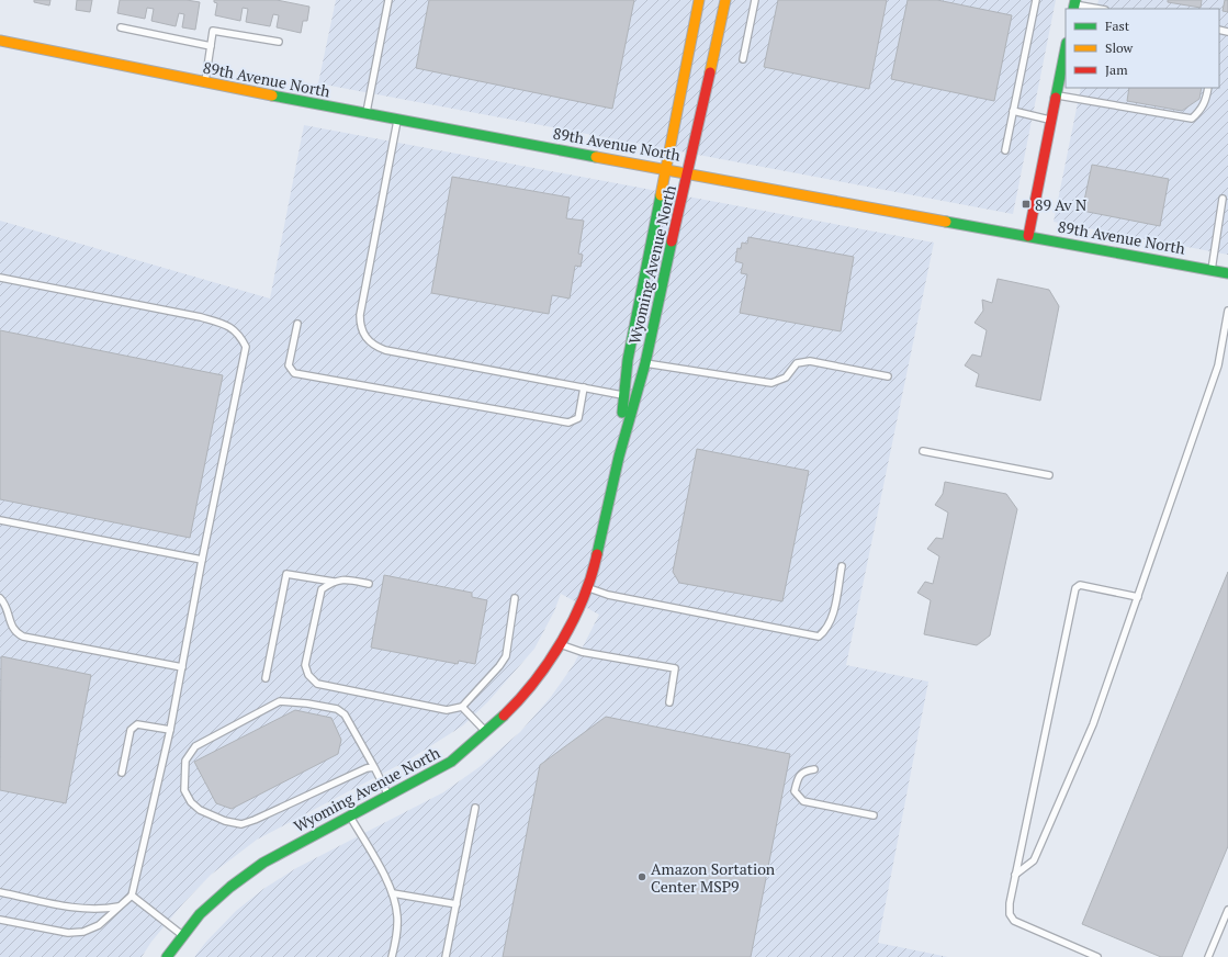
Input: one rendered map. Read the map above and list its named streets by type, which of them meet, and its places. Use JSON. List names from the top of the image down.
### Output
{
  "streets": {
    "street": ["89th Avenue North", "Wyoming Avenue North"]
  },
  "crossings": [
    ["89th Avenue North", "Wyoming Avenue North"]
  ],
  "places": {
    "transit": ["89 Av N"],
    "other": ["Amazon Sortation Center MSP9"]
  },
  "legend": ["Fast", "Slow", "Jam"]
}
